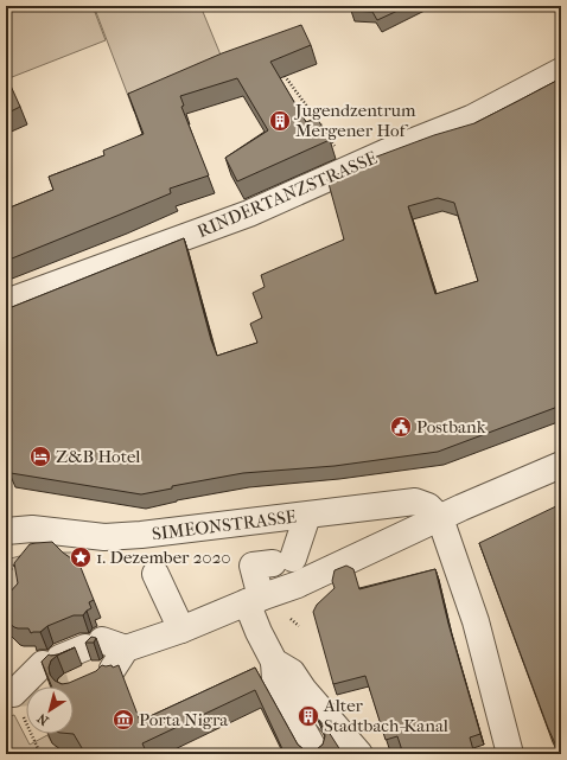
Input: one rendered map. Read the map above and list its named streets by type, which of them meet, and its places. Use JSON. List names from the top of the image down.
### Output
{
  "streets": {
    "street": ["RINDERTANZSTRASSE", "SIMEONSTRASSE"]
  },
  "places": {
    "building": ["Jugendzentrum Mergener Hof", "Alter Stadtbach-Kanal"],
    "public building": ["Postbank"],
    "hotel": ["Z&B Hotel"],
    "place": ["1. Dezember 2020"],
    "museum": ["Porta Nigra"]
  },
  "north": "bottom left"
}
